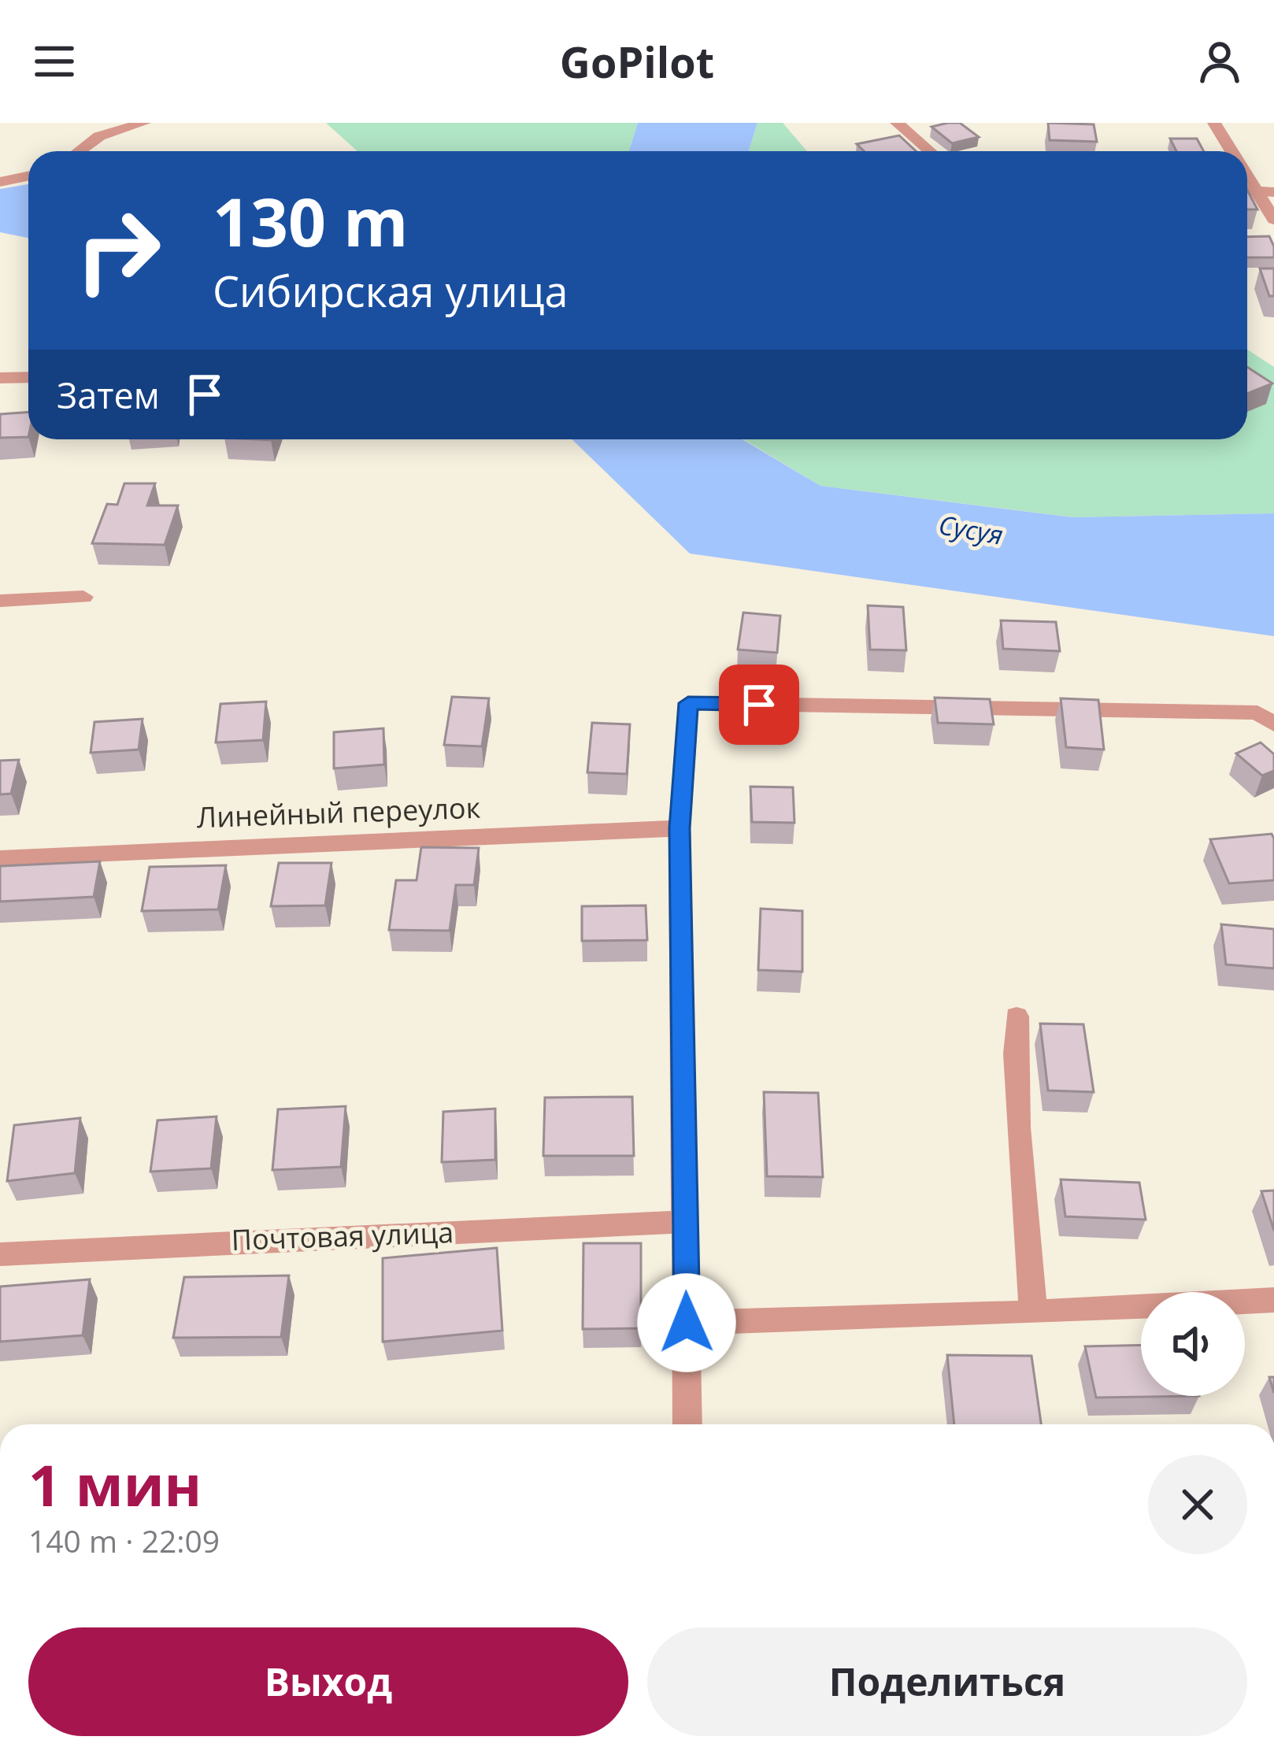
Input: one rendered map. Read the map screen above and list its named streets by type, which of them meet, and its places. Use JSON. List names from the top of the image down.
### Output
{
  "streets": {
    "street": ["Линейный переулок", "Почтовая улица"]
  },
  "water": ["Сусуя"],
  "page": {
    "header": "GoPilot",
    "turn": ["130 m", "Сибирская улица"],
    "then": "Затем",
    "heading": ["1 мин", "140 m · 22:09"],
    "buttons": ["Выход", "Поделиться"]
  }
}
